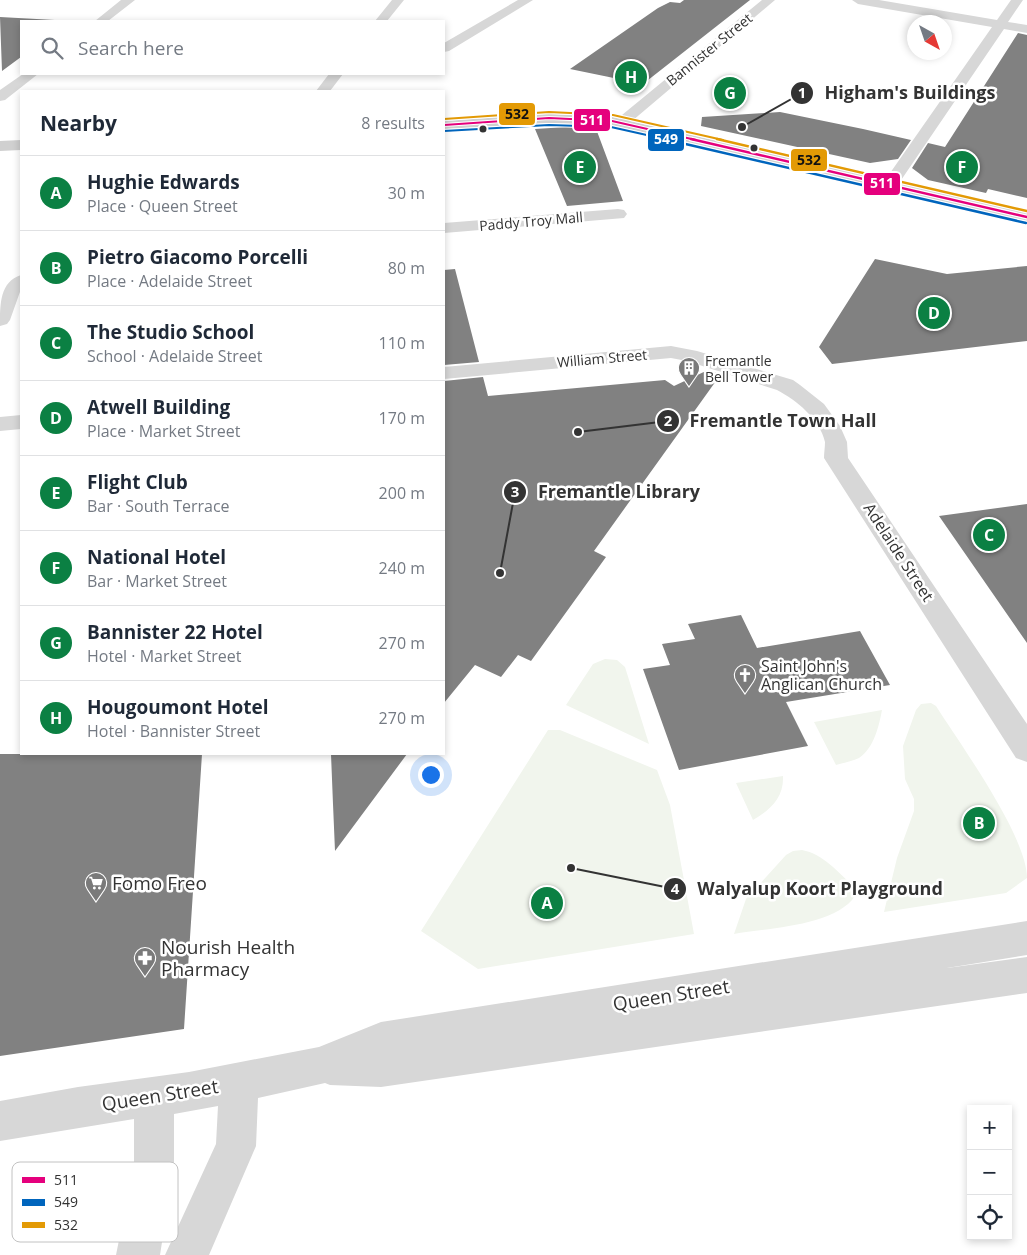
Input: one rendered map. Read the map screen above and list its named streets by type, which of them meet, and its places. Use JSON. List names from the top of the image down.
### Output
{
  "streets": {
    "street": [
      "Bannister Street",
      "Paddy Troy Mall",
      "William Street",
      "Adelaide Street",
      "Queen Street"
    ]
  },
  "crossings": [
    ["William Street", "Adelaide Street"]
  ],
  "places": {
    "other": [
      "Higham's Buildings",
      "Fremantle Town Hall",
      "Fremantle Library",
      "Walyalup Koort Playground"
    ],
    "building": ["Fremantle Bell Tower"],
    "church": ["Saint John's Anglican Church"],
    "supermarket": ["Fomo Freo"],
    "pharmacy": ["Nourish Health Pharmacy"]
  },
  "lines": ["transit line 532", "transit line 511", "transit line 549"],
  "legend": ["511", "549", "532"],
  "north": "bottom right",
  "page": {
    "search": "Search here",
    "pins": [
      "H",
      "G",
      "E",
      "F",
      "D",
      "C",
      "B",
      "A"
    ],
    "heading": ["Nearby", "8 results"],
    "list": [
      {
        "mark": "A",
        "name": "Hughie Edwards",
        "note": "Place · Queen Street",
        "value": "30 m"
      },
      {
        "mark": "B",
        "name": "Pietro Giacomo Porcelli",
        "note": "Place · Adelaide Street",
        "value": "80 m"
      },
      {
        "mark": "C",
        "name": "The Studio School",
        "note": "School · Adelaide Street",
        "value": "110 m"
      },
      {
        "mark": "D",
        "name": "Atwell Building",
        "note": "Place · Market Street",
        "value": "170 m"
      },
      {
        "mark": "E",
        "name": "Flight Club",
        "note": "Bar · South Terrace",
        "value": "200 m"
      },
      {
        "mark": "F",
        "name": "National Hotel",
        "note": "Bar · Market Street",
        "value": "240 m"
      },
      {
        "mark": "G",
        "name": "Bannister 22 Hotel",
        "note": "Hotel · Market Street",
        "value": "270 m"
      },
      {
        "mark": "H",
        "name": "Hougoumont Hotel",
        "note": "Hotel · Bannister Street",
        "value": "270 m"
      }
    ],
    "map_buttons": ["+", "−"]
  }
}
